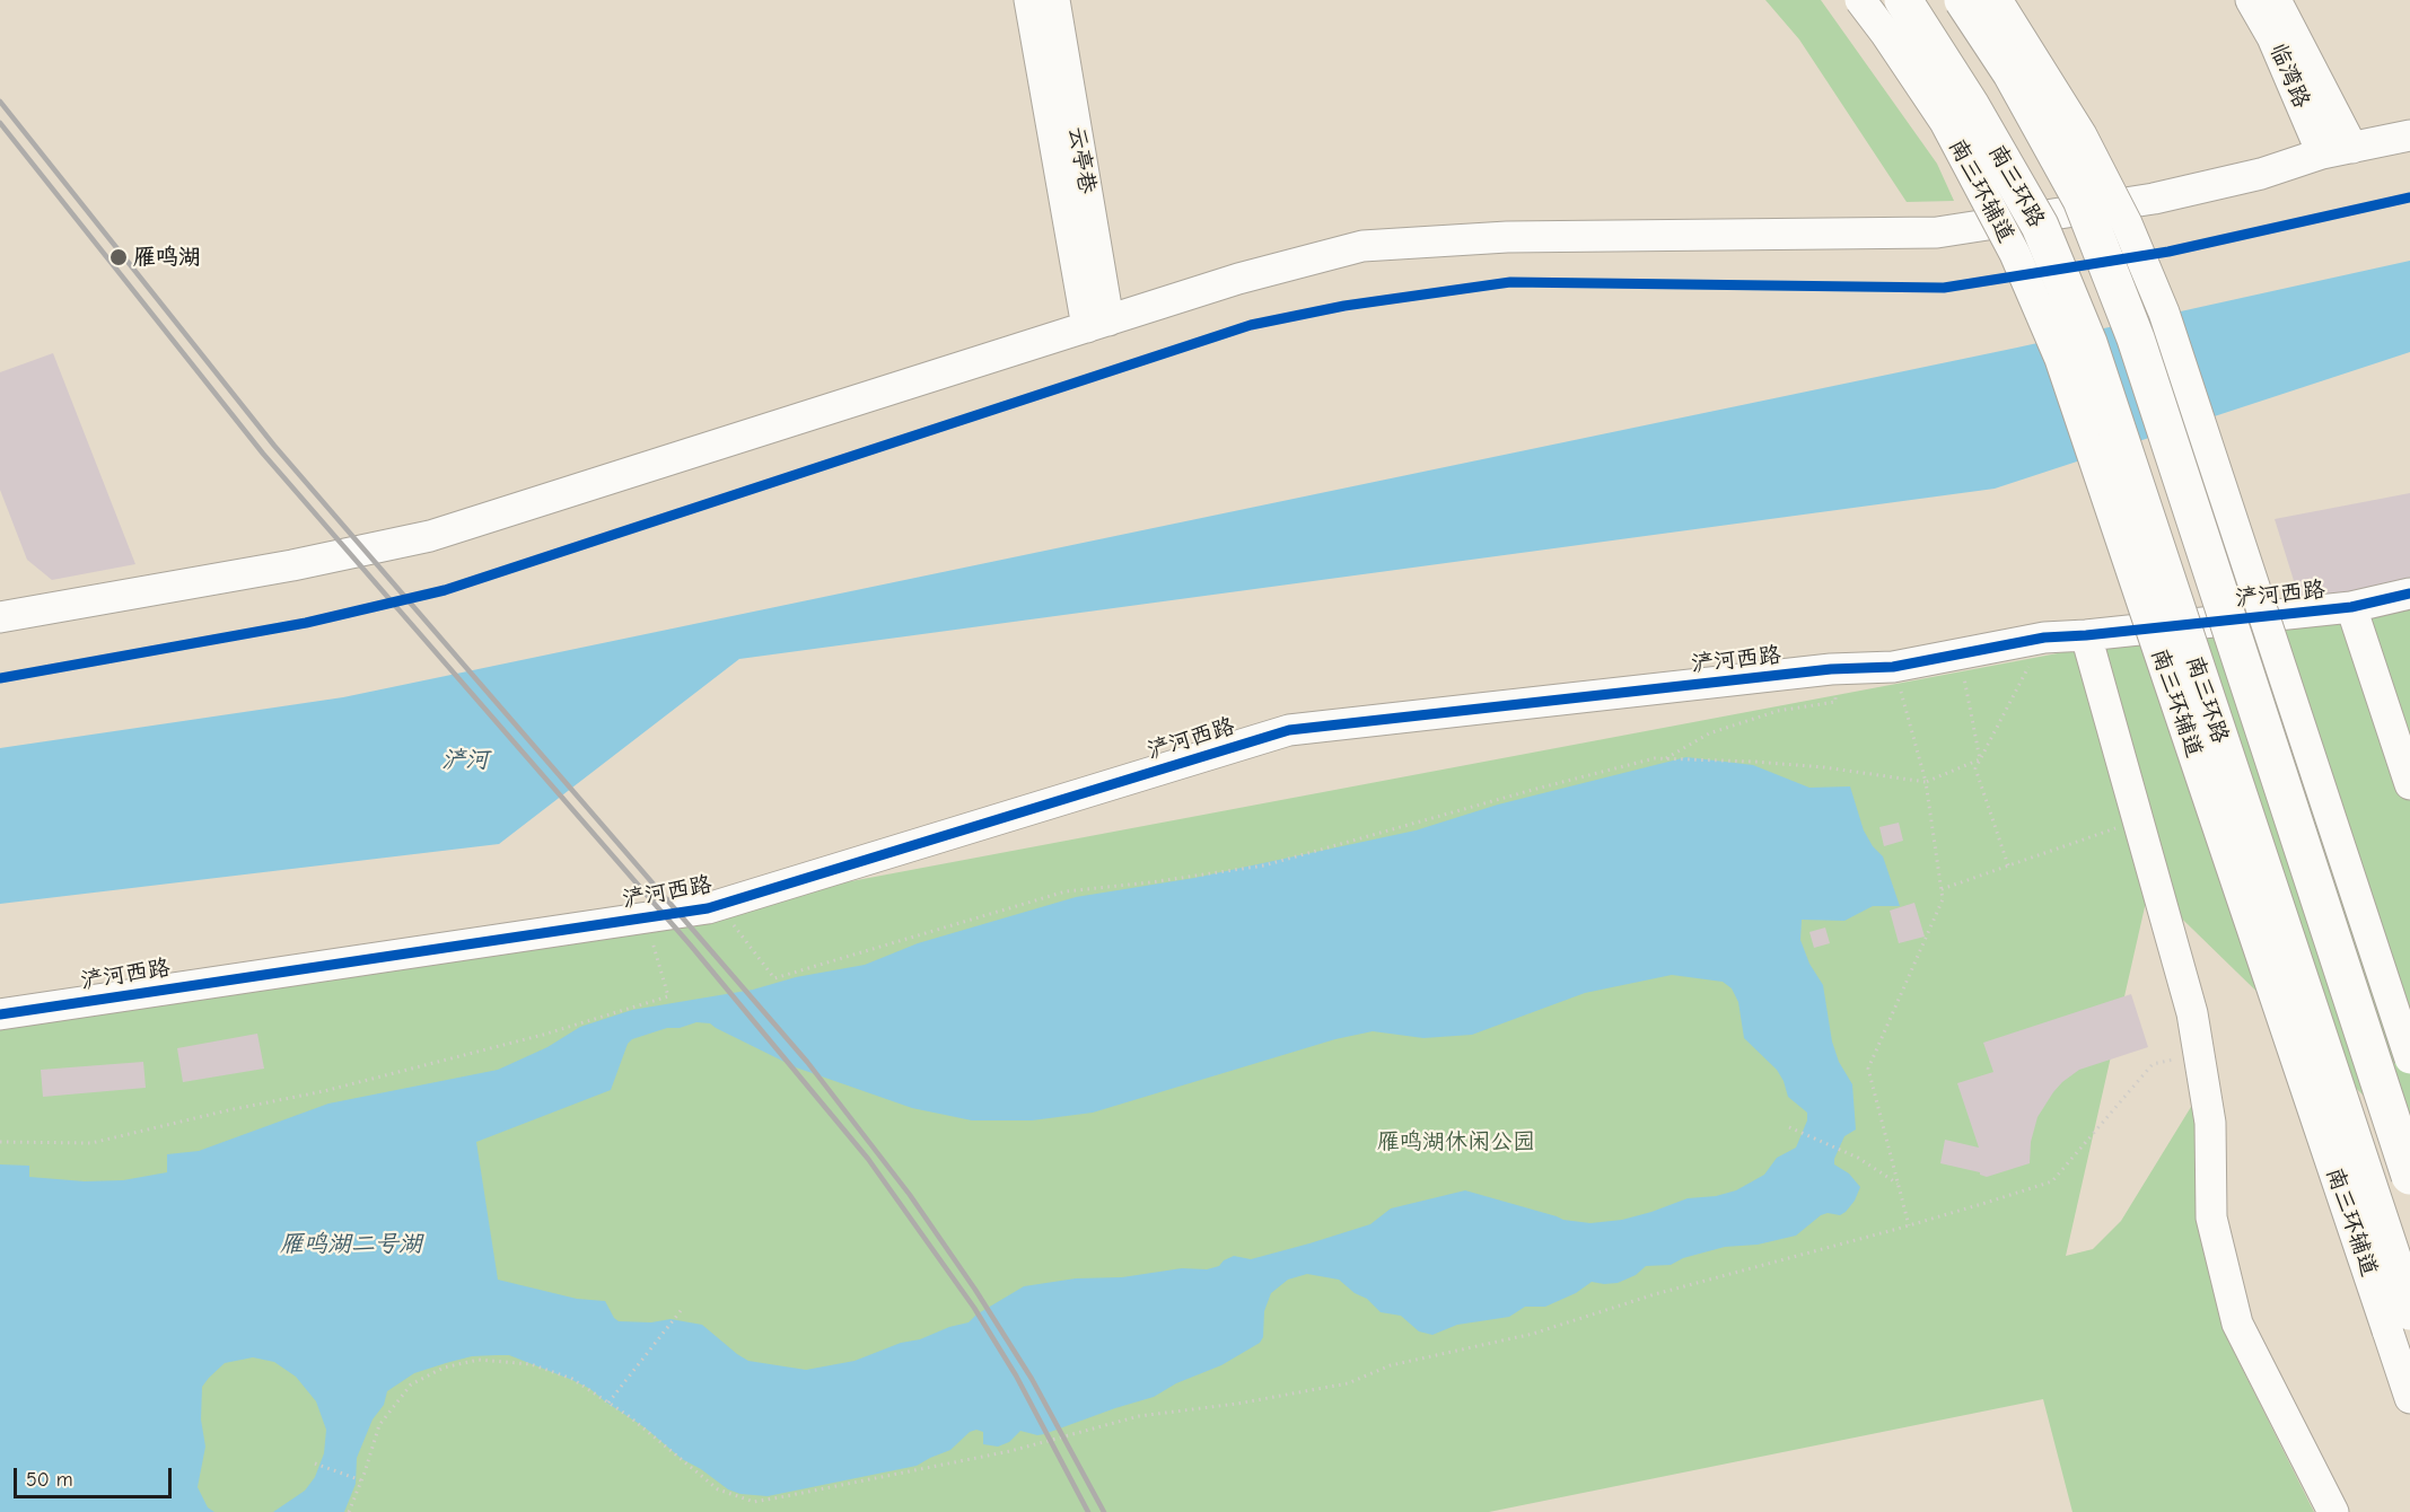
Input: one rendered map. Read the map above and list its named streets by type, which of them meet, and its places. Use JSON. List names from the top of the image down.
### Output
{
  "streets": {
    "highway": ["南三环路"],
    "street": [
      "临湾路",
      "云亭巷",
      "南三环辅道",
      "浐河西路"
    ]
  },
  "crossings": [
    ["南三环路", "南三环辅道"]
  ],
  "water": ["浐河", "雁鸣湖二号湖"],
  "parks": ["雁鸣湖休闲公园"],
  "places": ["雁鸣湖"],
  "scale_bar": "50 m"
}
